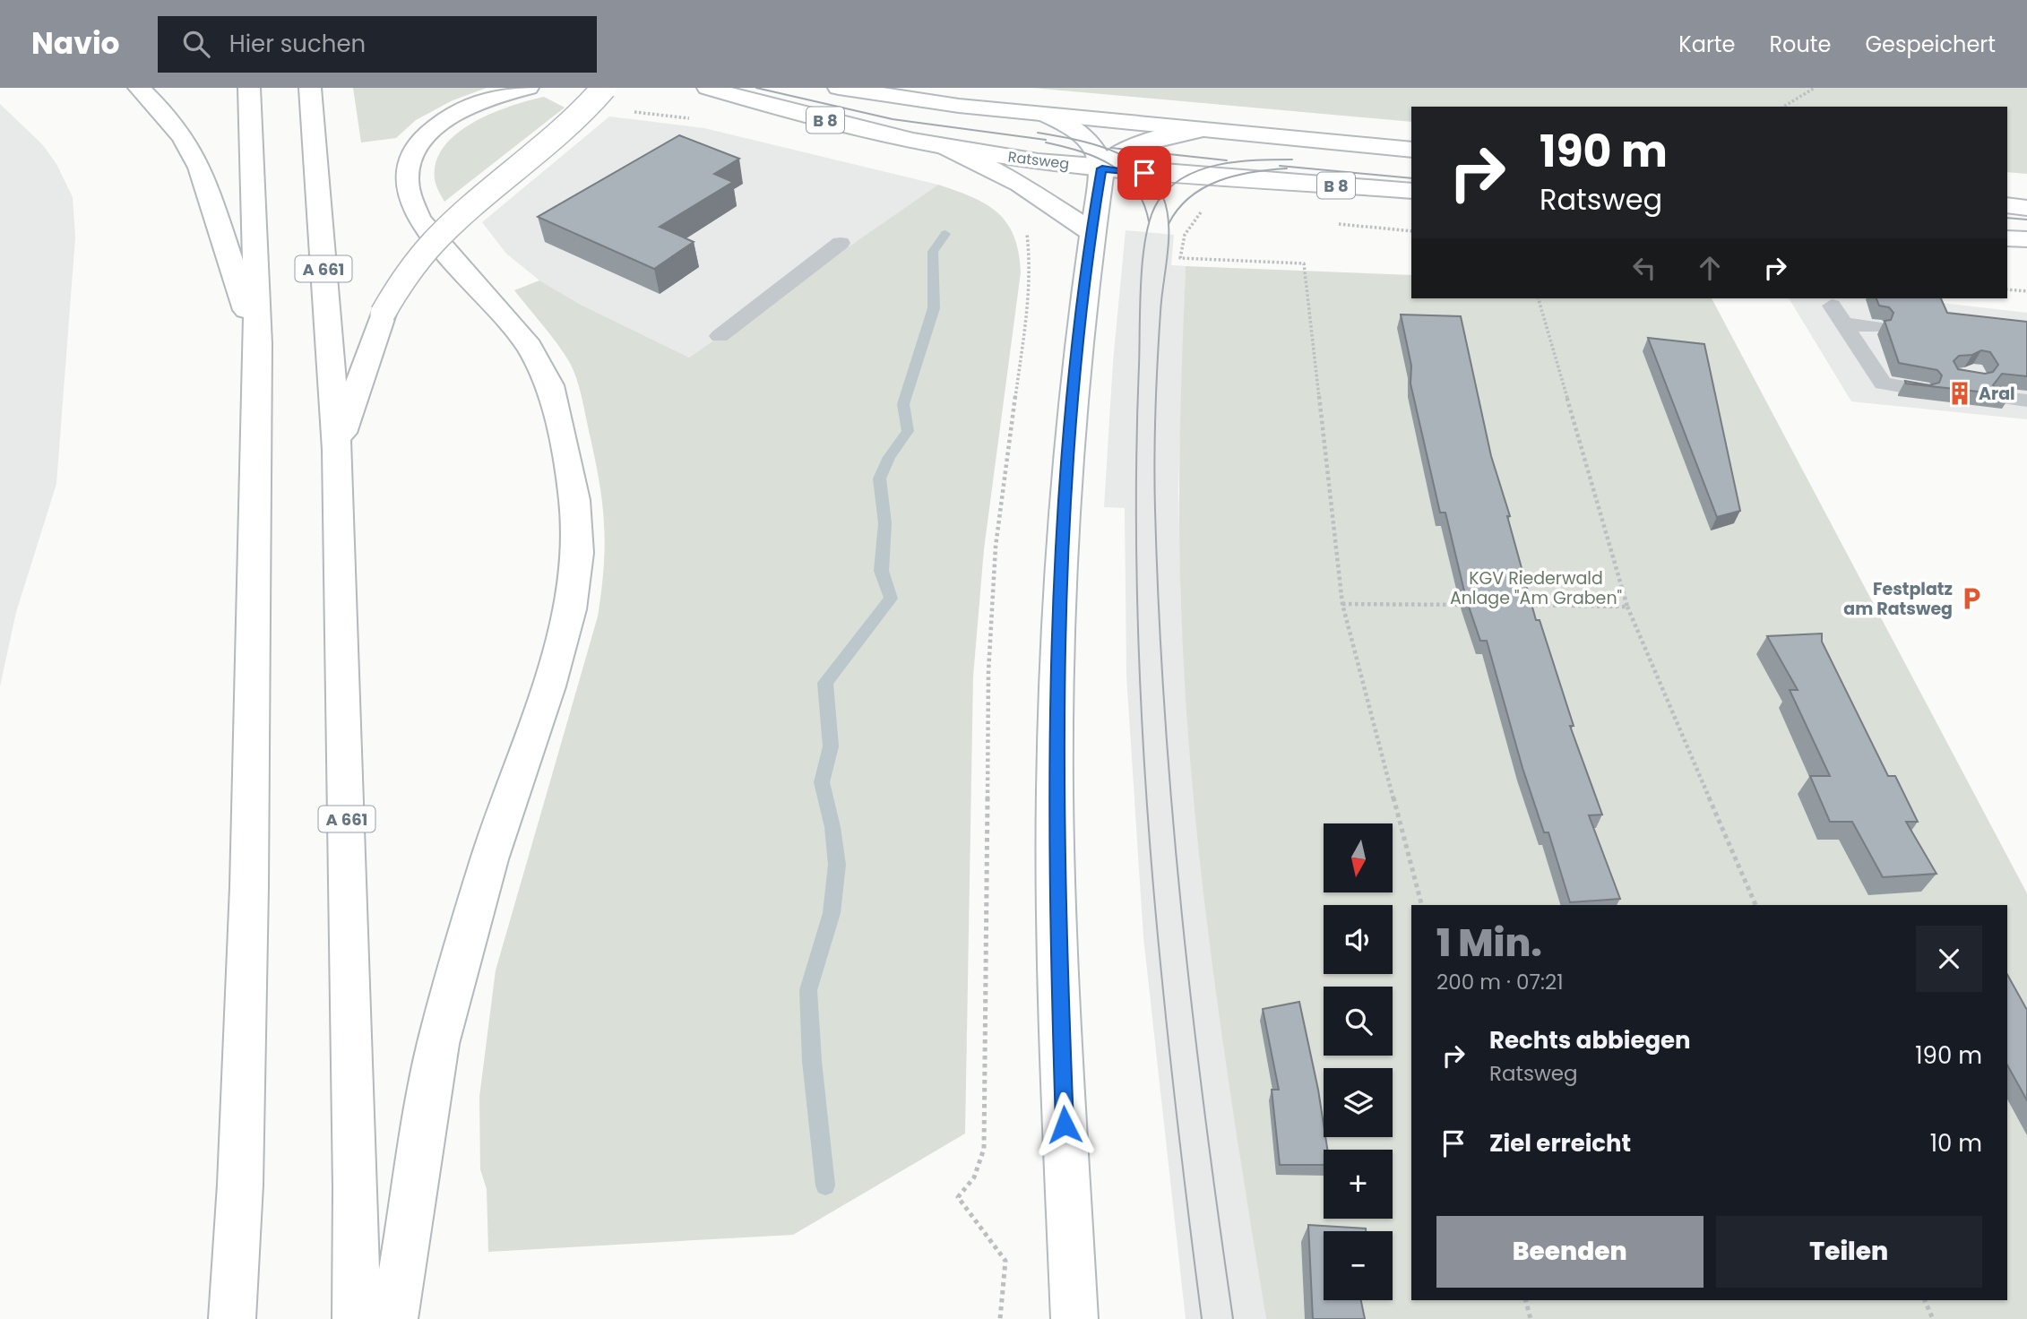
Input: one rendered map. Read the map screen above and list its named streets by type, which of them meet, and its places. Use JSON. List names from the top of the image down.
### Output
{
  "streets": {
    "main road": ["B 8", "Ratsweg", "A 661"]
  },
  "parks": ["KGV Riederwald Anlage \"Am Graben\""],
  "places": {
    "building": ["Aral"],
    "parking": ["Festplatz am Ratsweg"]
  },
  "north": "bottom",
  "page": {
    "header": "Navio",
    "search": "Hier suchen",
    "nav": ["Karte", "Route", "Gespeichert"],
    "turn": ["190 m", "Ratsweg"],
    "map_buttons": ["+", "−"],
    "heading": ["1 Min.", "200 m · 07:21"],
    "list": [
      {
        "name": "Rechts abbiegen",
        "note": "Ratsweg",
        "value": "190 m"
      },
      {
        "name": "Ziel erreicht",
        "value": "10 m"
      }
    ],
    "buttons": ["Beenden", "Teilen"]
  }
}
